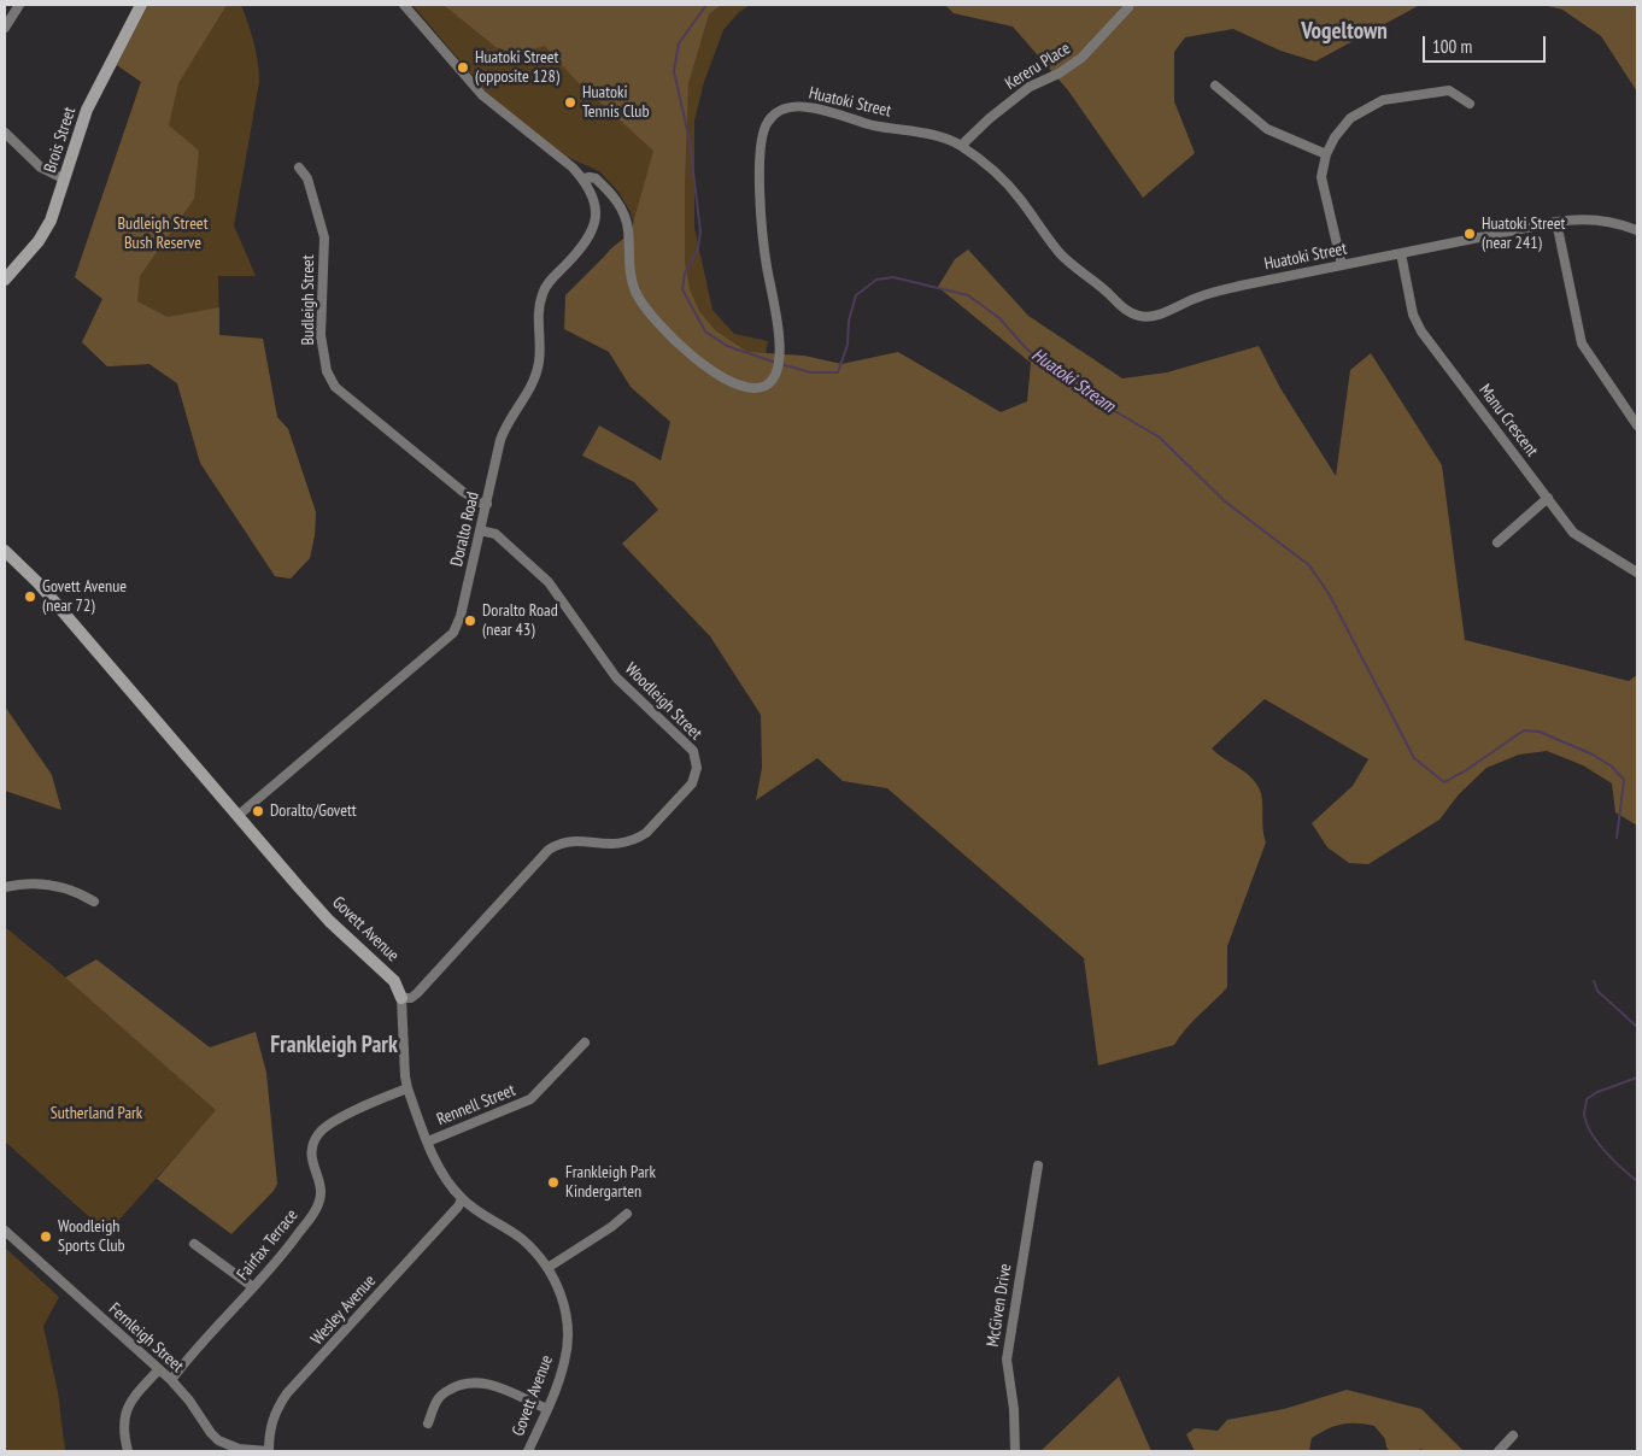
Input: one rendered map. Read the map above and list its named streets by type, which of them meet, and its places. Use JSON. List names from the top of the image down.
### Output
{
  "streets": {
    "street": [
      "Kereru Place",
      "Huatoki Street",
      "Brois Street",
      "Budleigh Street",
      "Manu Crescent",
      "Doralto Road",
      "Woodleigh Street",
      "Govett Avenue",
      "Rennell Street",
      "Fairfax Terrace",
      "McGiven Drive",
      "Wesley Avenue",
      "Fernleigh Street"
    ]
  },
  "crossings": [
    ["Kereru Place", "Huatoki Street"],
    ["Huatoki Street", "Manu Crescent"],
    ["Huatoki Street", "Doralto Road"],
    ["Budleigh Street", "Doralto Road"],
    ["Doralto Road", "Woodleigh Street"],
    ["Doralto Road", "Govett Avenue"],
    ["Woodleigh Street", "Govett Avenue"],
    ["Govett Avenue", "Rennell Street"],
    ["Govett Avenue", "Fairfax Terrace"],
    ["Govett Avenue", "Wesley Avenue"],
    ["Fairfax Terrace", "Fernleigh Street"],
    ["Wesley Avenue", "Fernleigh Street"]
  ],
  "districts": ["Vogeltown", "Frankleigh Park"],
  "water": ["Huatoki Stream"],
  "parks": ["Budleigh Street Bush Reserve", "Sutherland Park"],
  "places": [
    "Huatoki Street (opposite 128)",
    "Huatoki Tennis Club",
    "Huatoki Street (near 241)",
    "Govett Avenue (near 72)",
    "Doralto Road (near 43)",
    "Doralto/Govett",
    "Frankleigh Park Kindergarten",
    "Woodleigh Sports Club"
  ],
  "scale_bar": "100 m"
}
